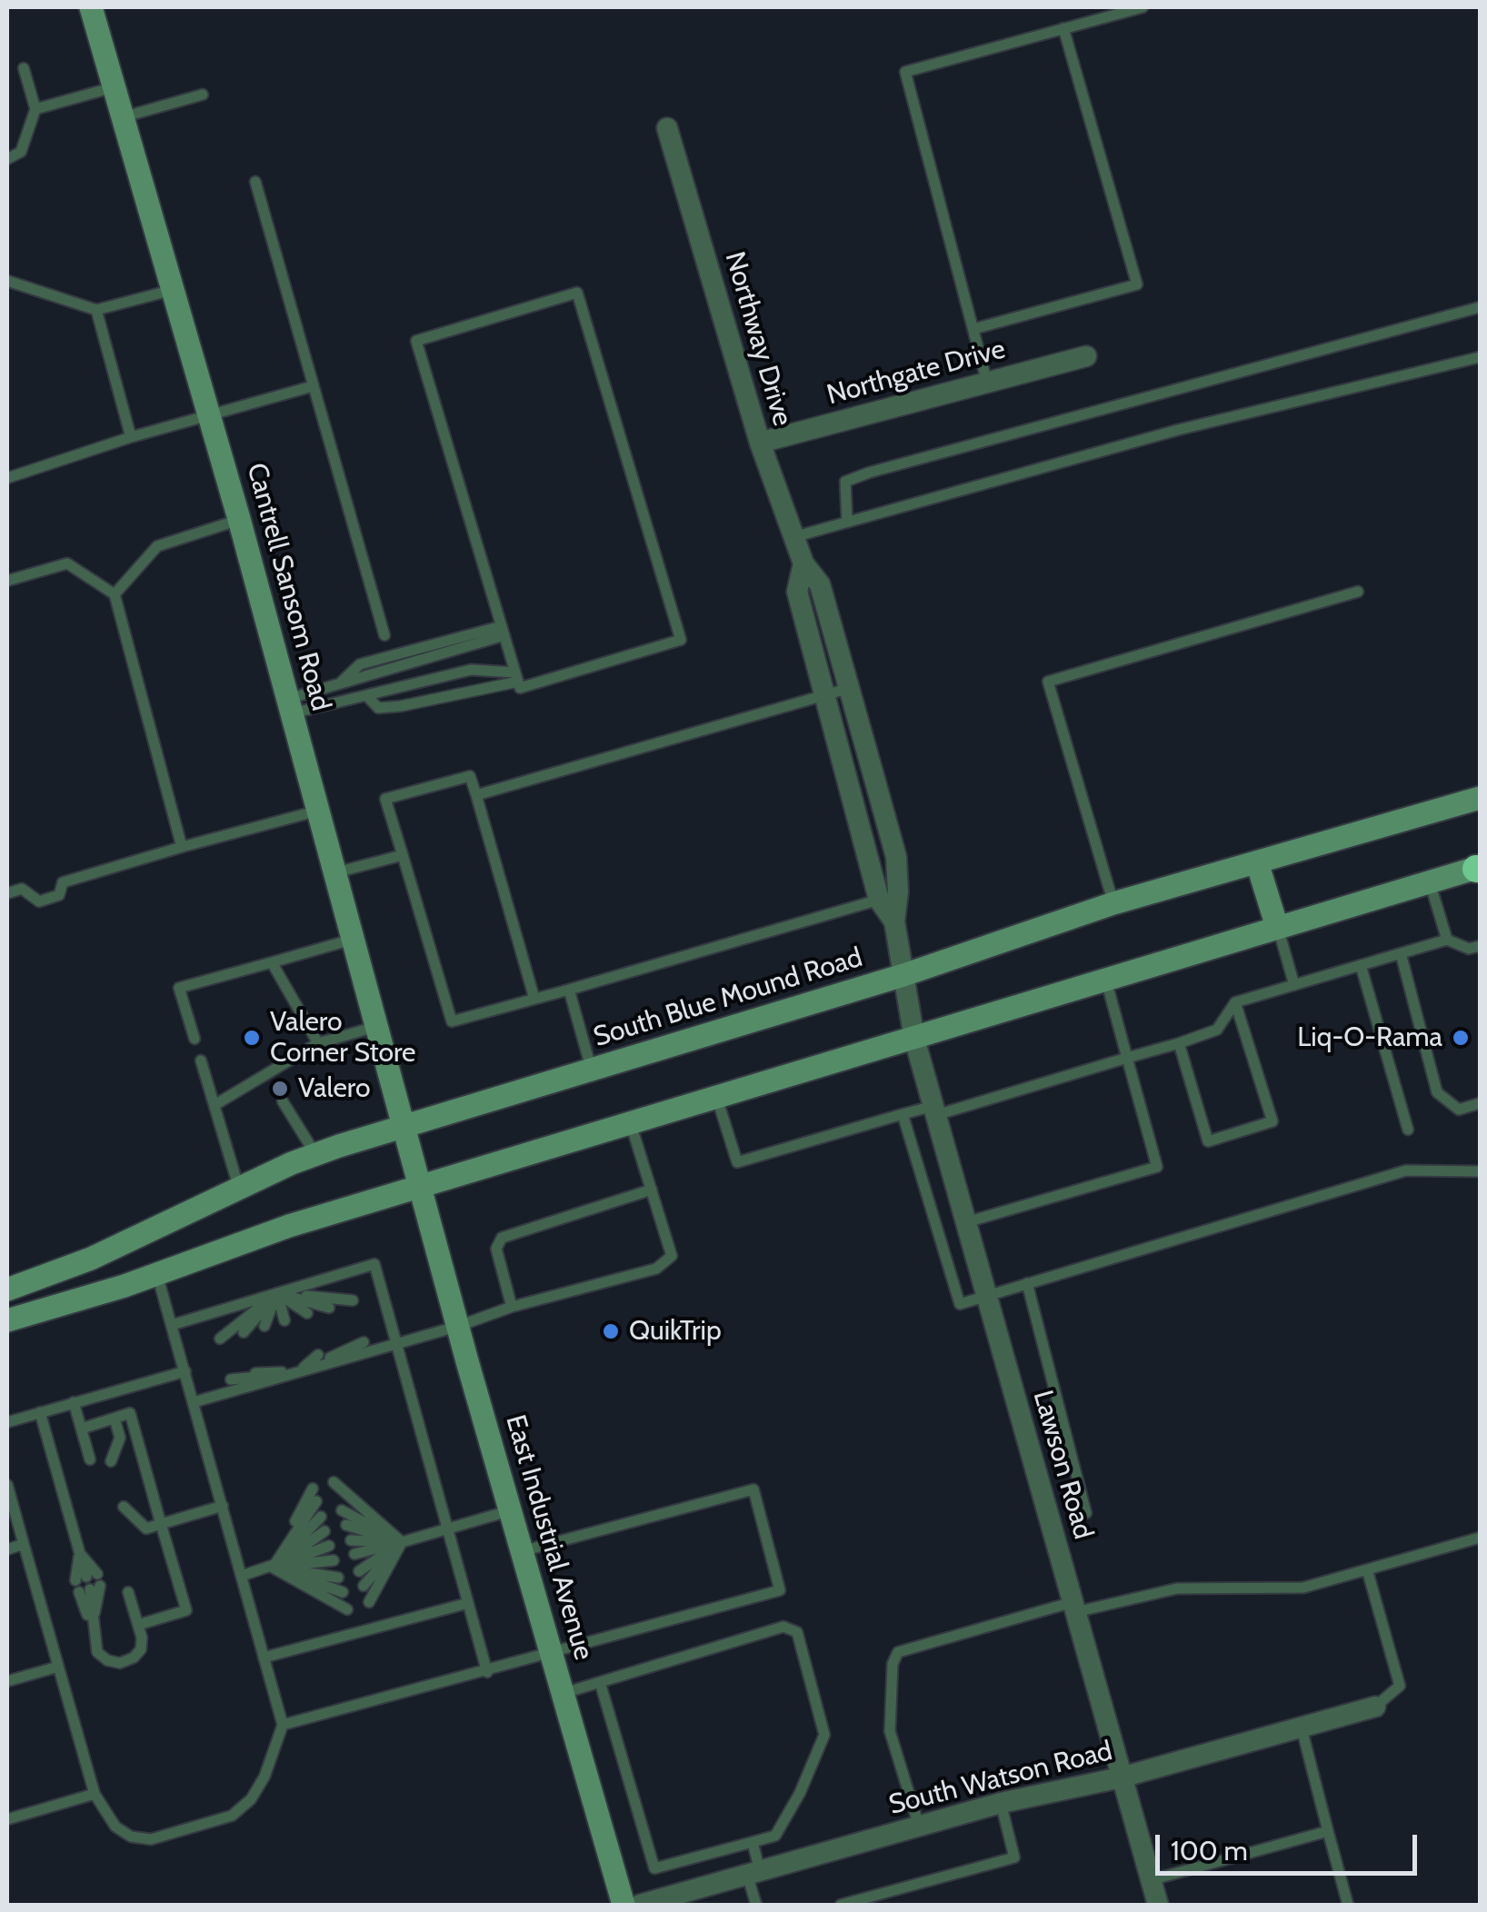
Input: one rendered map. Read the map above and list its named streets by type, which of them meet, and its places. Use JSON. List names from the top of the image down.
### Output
{
  "streets": {
    "main road": ["Cantrell Sansom Road", "South Blue Mound Road", "East Industrial Avenue"],
    "street": [
      "Northway Drive",
      "Northgate Drive",
      "Lawson Road",
      "South Watson Road"
    ]
  },
  "crossings": [
    ["Northway Drive", "Northgate Drive"],
    ["Northway Drive", "South Blue Mound Road"],
    ["Northway Drive", "Lawson Road"],
    ["Cantrell Sansom Road", "South Blue Mound Road"],
    ["Cantrell Sansom Road", "East Industrial Avenue"],
    ["Lawson Road", "South Watson Road"]
  ],
  "places": [
    "Valero Corner Store",
    "Liq-O-Rama",
    "Valero",
    "QuikTrip"
  ],
  "scale_bar": "100 m"
}
